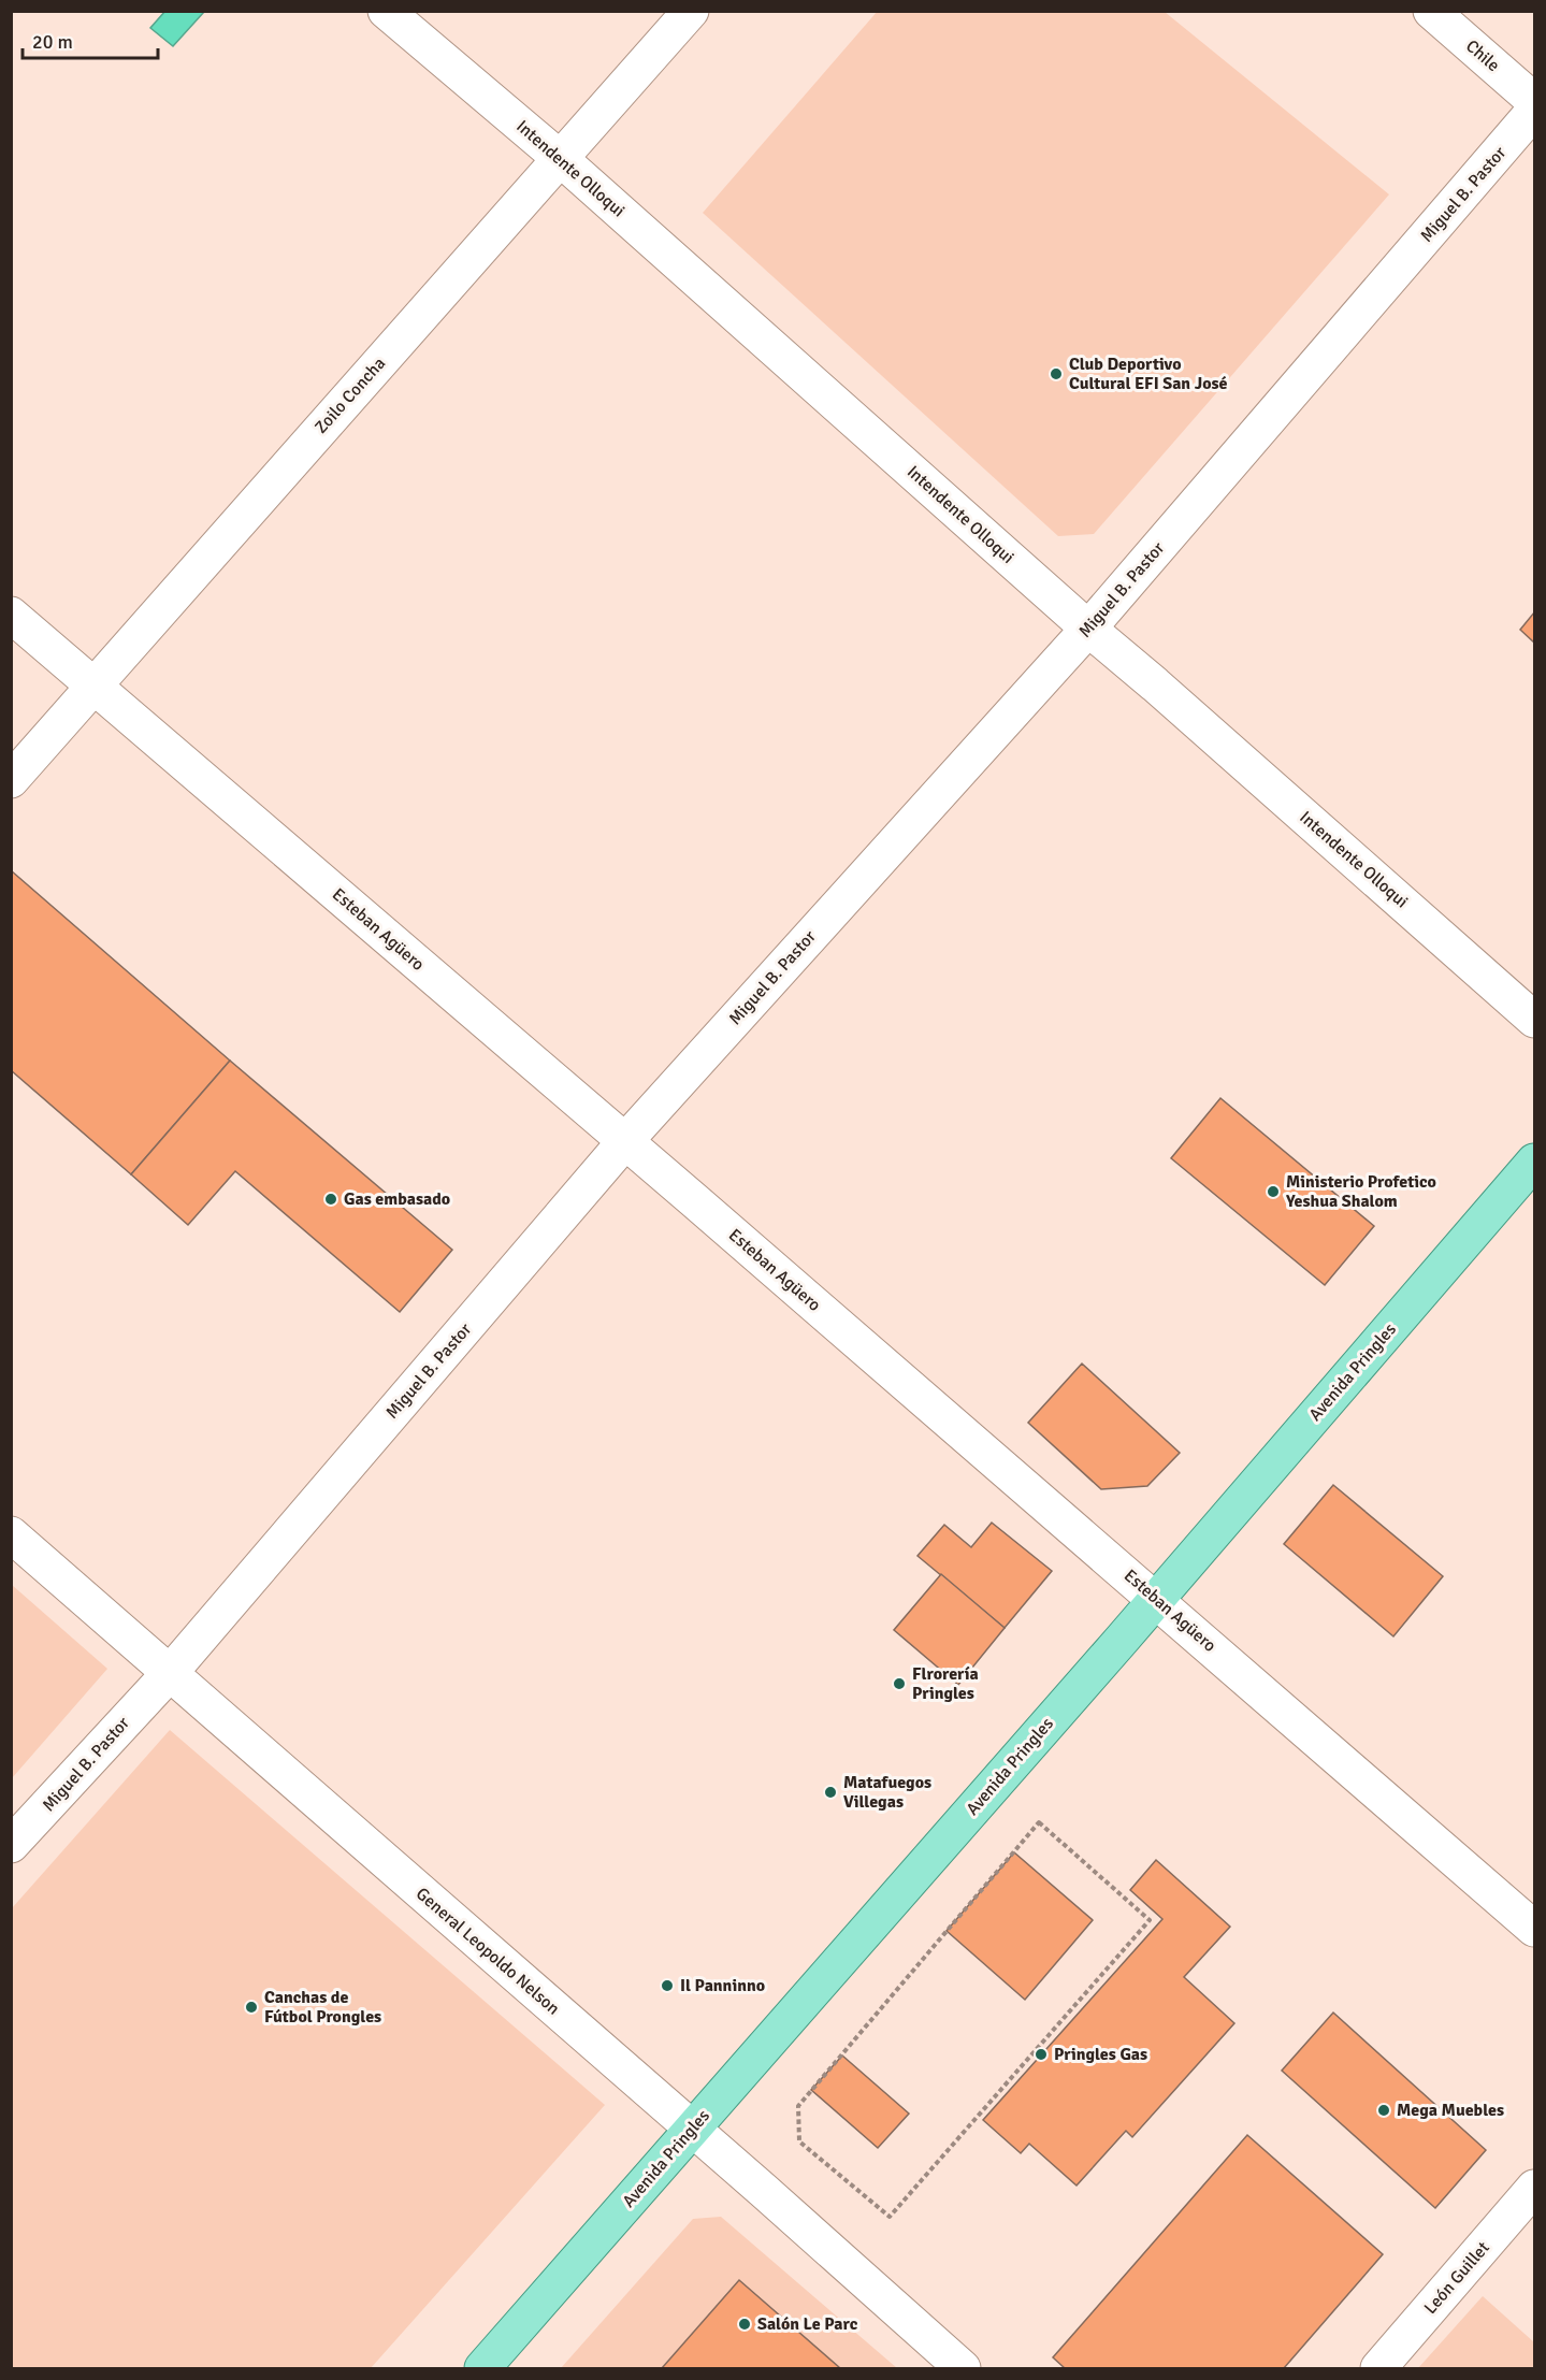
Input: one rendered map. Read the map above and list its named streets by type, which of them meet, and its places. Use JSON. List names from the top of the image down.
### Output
{
  "streets": {
    "main road": ["Avenida Pringles"],
    "street": [
      "Chile",
      "Intendente Olloqui",
      "Miguel B. Pastor",
      "Zoilo Concha",
      "Esteban Agüero",
      "General Leopoldo Nelson",
      "León Guillet"
    ]
  },
  "crossings": [
    ["Intendente Olloqui", "Miguel B. Pastor"],
    ["Intendente Olloqui", "Zoilo Concha"],
    ["Miguel B. Pastor", "Esteban Agüero"],
    ["Miguel B. Pastor", "General Leopoldo Nelson"],
    ["Zoilo Concha", "Esteban Agüero"],
    ["Esteban Agüero", "Avenida Pringles"],
    ["Avenida Pringles", "General Leopoldo Nelson"]
  ],
  "places": [
    "Club Deportivo Cultural EFI San José",
    "Ministerio Profetico Yeshua Shalom",
    "Gas embasado",
    "Flrorería Pringles",
    "Matafuegos Villegas",
    "Il Panninno",
    "Canchas de Fútbol Prongles",
    "Pringles Gas",
    "Mega Muebles",
    "Salón Le Parc"
  ],
  "scale_bar": "20 m"
}
